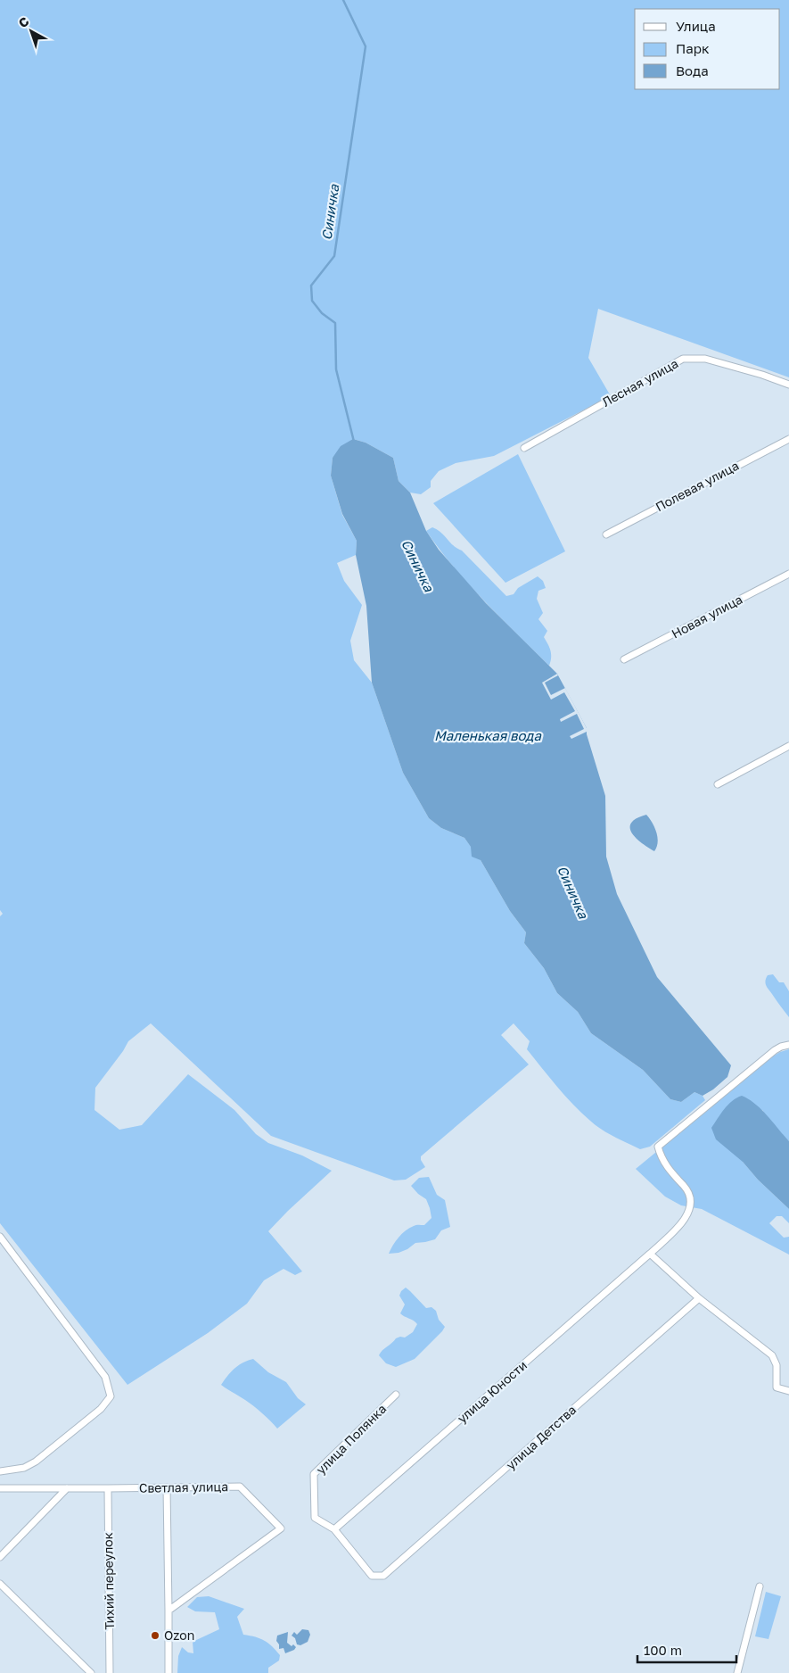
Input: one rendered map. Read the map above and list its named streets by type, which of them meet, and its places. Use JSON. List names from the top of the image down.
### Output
{
  "streets": {
    "street": [
      "Лесная улица",
      "Полевая улица",
      "Новая улица",
      "улица Юности",
      "улица Детства",
      "улица Полянка",
      "Светлая улица",
      "Тихий переулок"
    ]
  },
  "crossings": [
    ["улица Юности", "улица Детства"],
    ["улица Юности", "улица Полянка"],
    ["улица Детства", "улица Полянка"],
    ["Светлая улица", "Тихий переулок"]
  ],
  "water": ["Синичка", "Маленькая вода"],
  "places": ["Ozon"],
  "legend": ["Улица", "Парк", "Вода"],
  "scale_bar": "100 m",
  "north": "top left"
}
